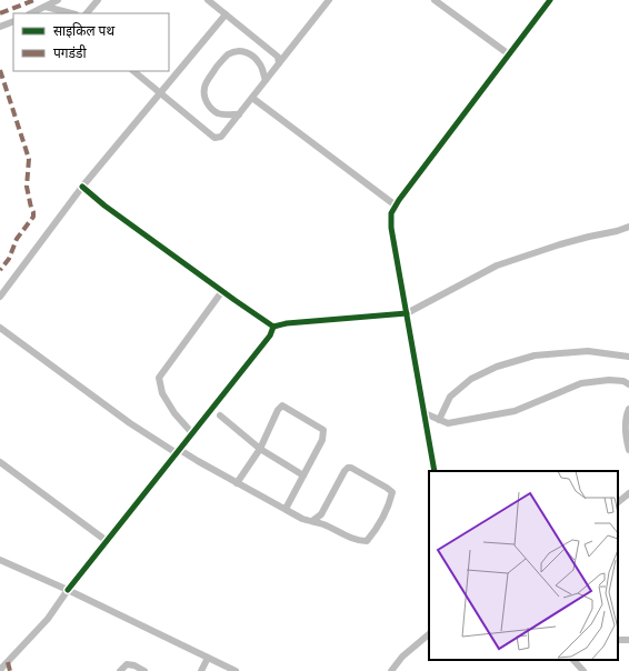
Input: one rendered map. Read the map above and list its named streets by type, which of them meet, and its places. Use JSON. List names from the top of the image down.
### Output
{
  "legend": ["साइकिल पथ", "पगडंडी"]
}
